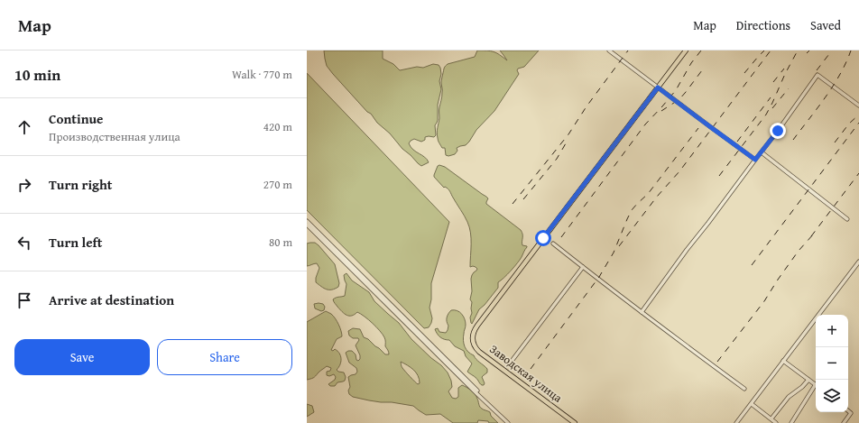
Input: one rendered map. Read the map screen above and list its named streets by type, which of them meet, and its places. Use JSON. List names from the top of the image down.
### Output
{
  "streets": {
    "main road": ["Заводская улица"]
  },
  "page": {
    "header": "Map",
    "nav": ["Map", "Directions", "Saved"],
    "heading": ["10 min", "Walk · 770 m"],
    "list": [
      ["Continue", "Производственная улица", "420 m"],
      ["Turn right", "270 m"],
      ["Turn left", "80 m"],
      "Arrive at destination"
    ],
    "map_buttons": ["+", "−"],
    "buttons": ["Save", "Share"]
  }
}
